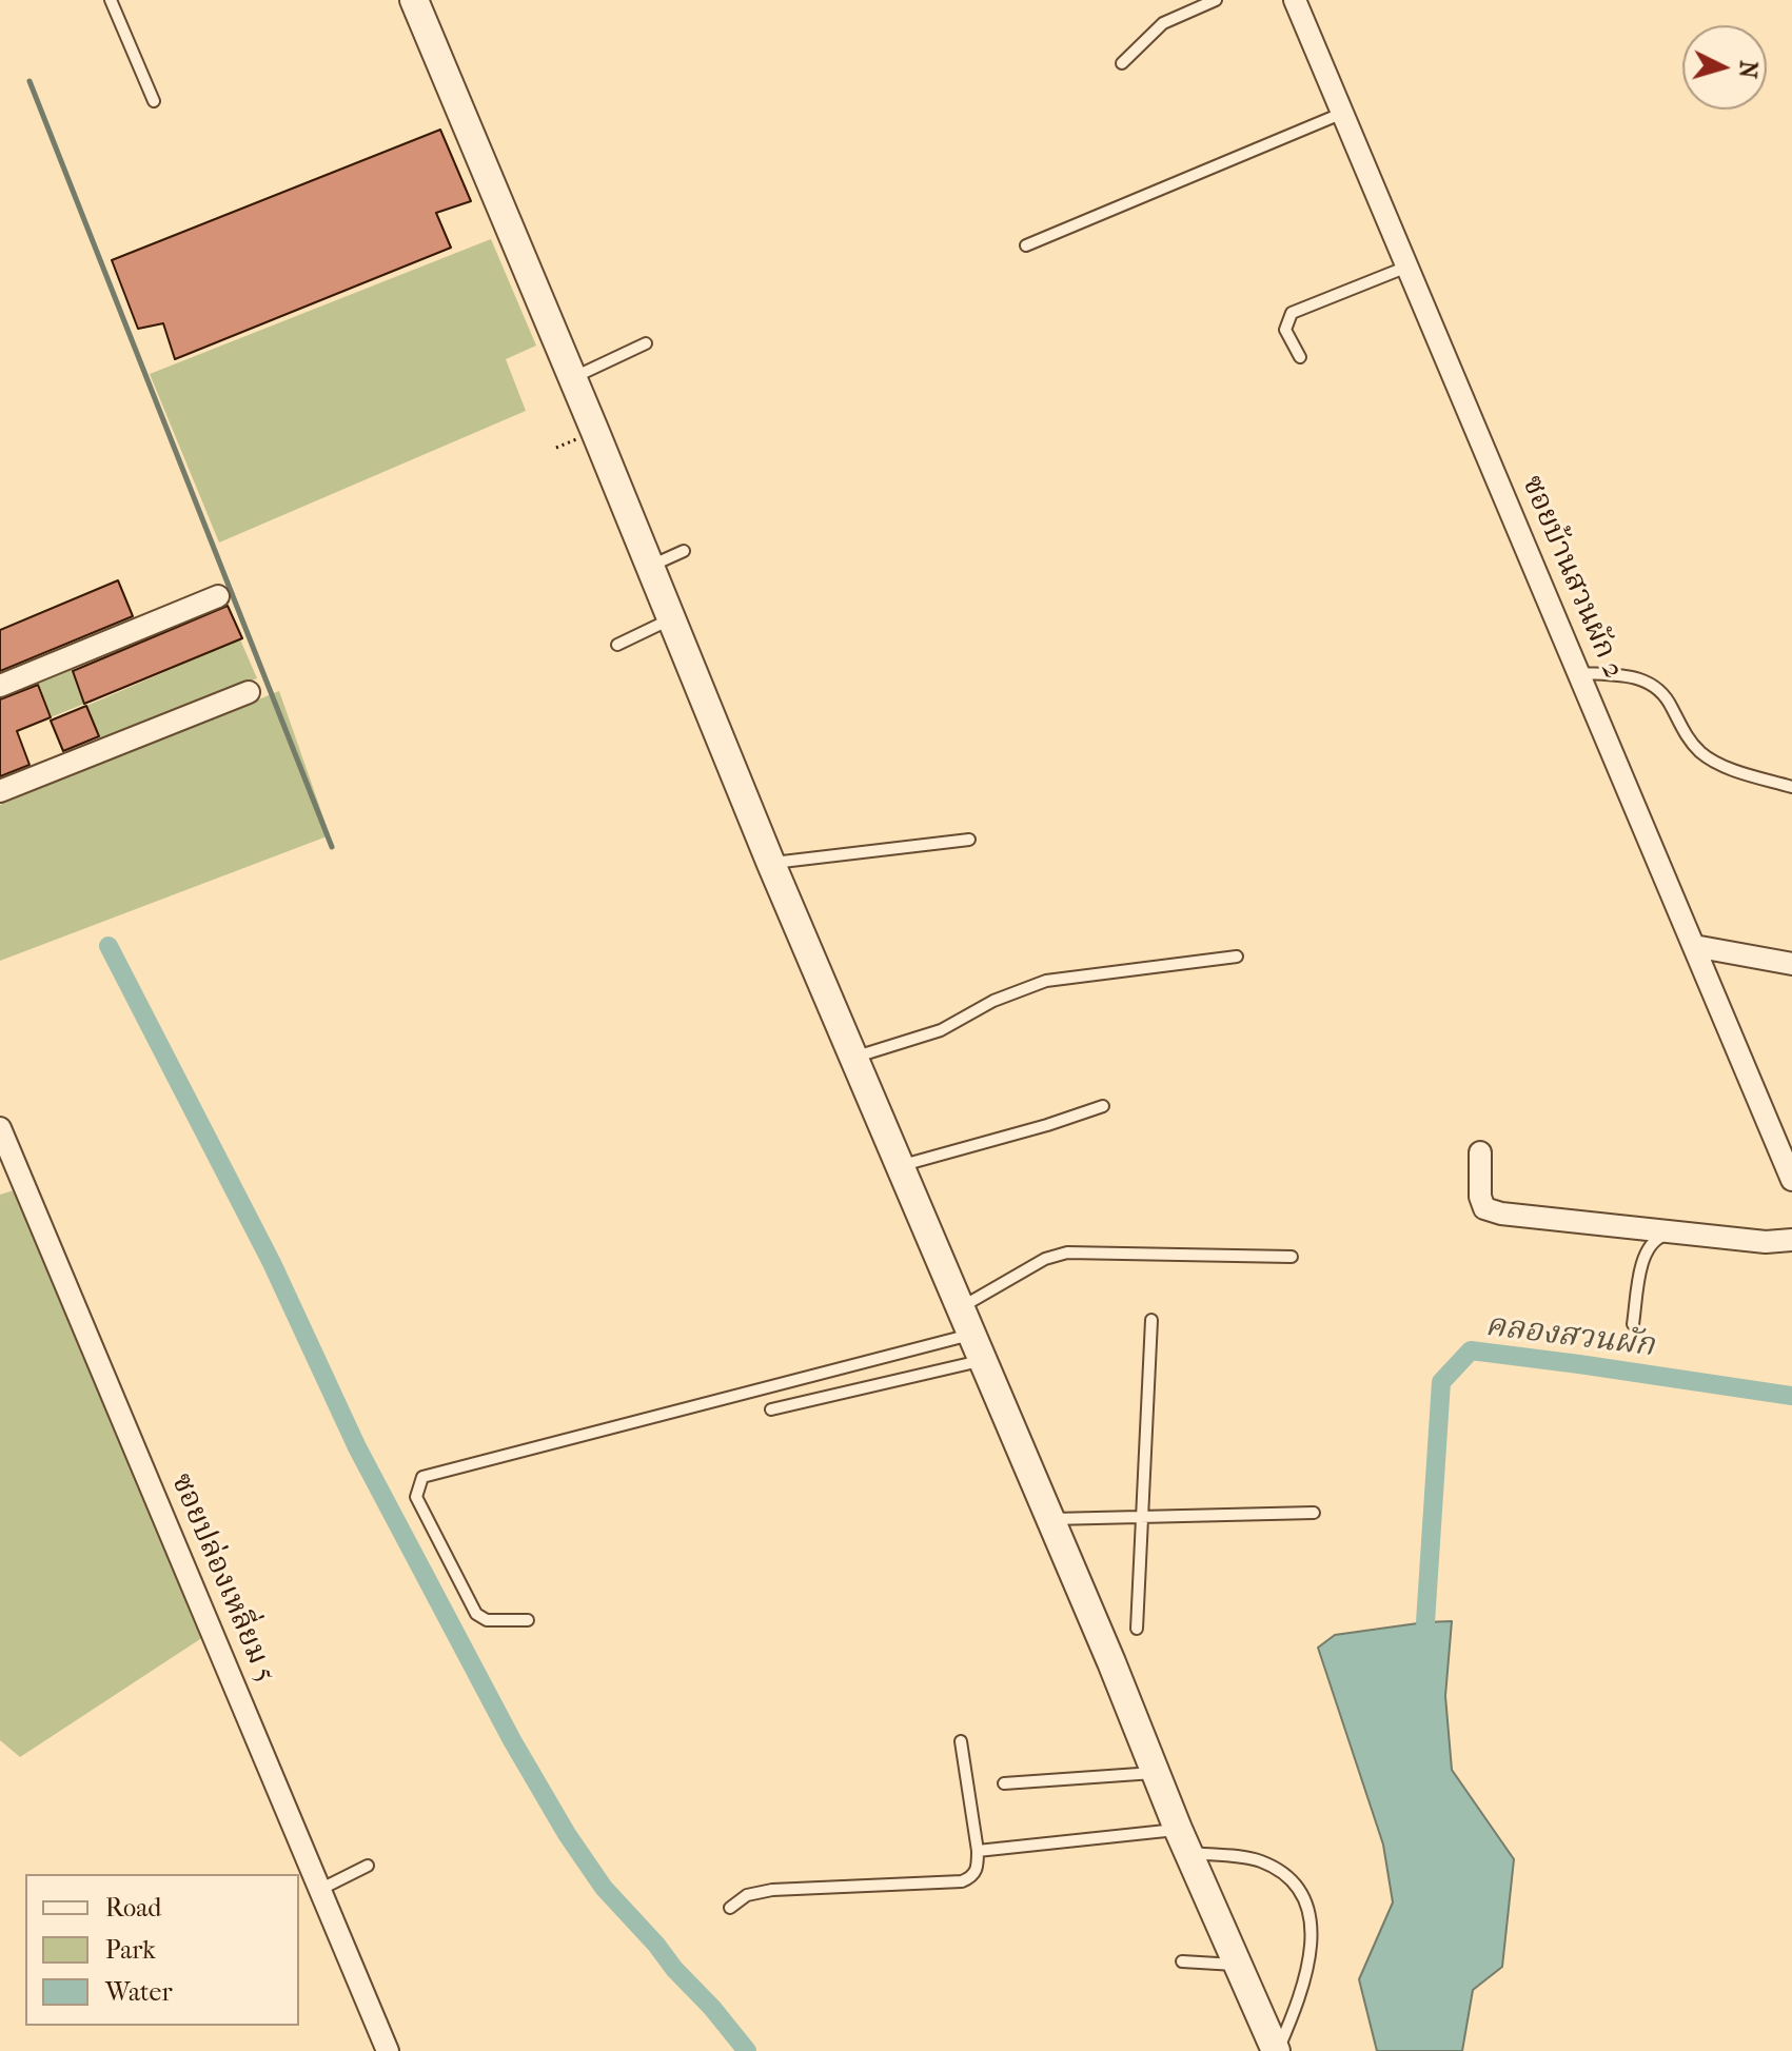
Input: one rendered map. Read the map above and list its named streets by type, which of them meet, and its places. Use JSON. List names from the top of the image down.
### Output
{
  "streets": {
    "street": ["ซอยบ้านสวนผัก 2", "ซอยปล่องเหลี่ยม 5"]
  },
  "water": ["คลองสวนผัก"],
  "legend": ["Road", "Park", "Water"],
  "north": "right"
}
